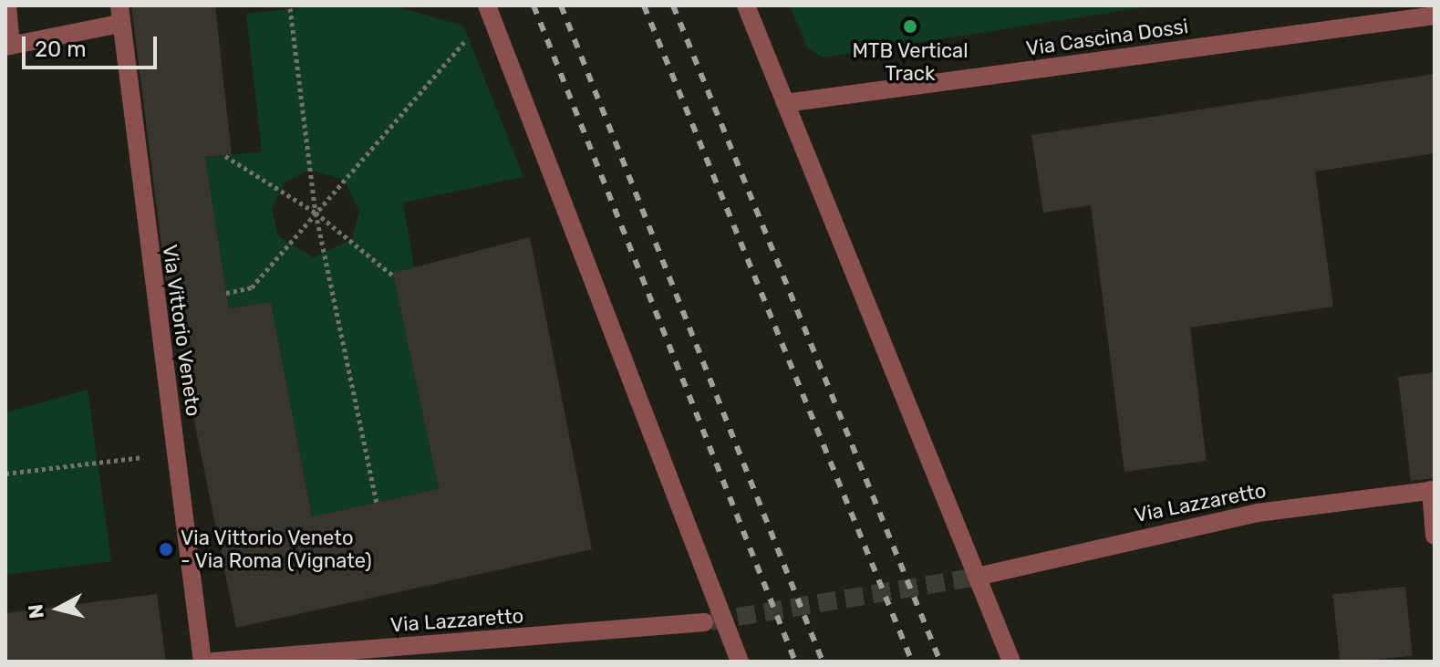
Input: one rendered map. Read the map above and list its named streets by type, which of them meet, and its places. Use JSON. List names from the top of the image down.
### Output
{
  "streets": {
    "street": ["Via Cascina Dossi", "Via Vittorio Veneto", "Via Lazzaretto"]
  },
  "places": ["MTB Vertical Track", "Via Vittorio Veneto - Via Roma (Vignate)"],
  "scale_bar": "20 m",
  "north": "left"
}
